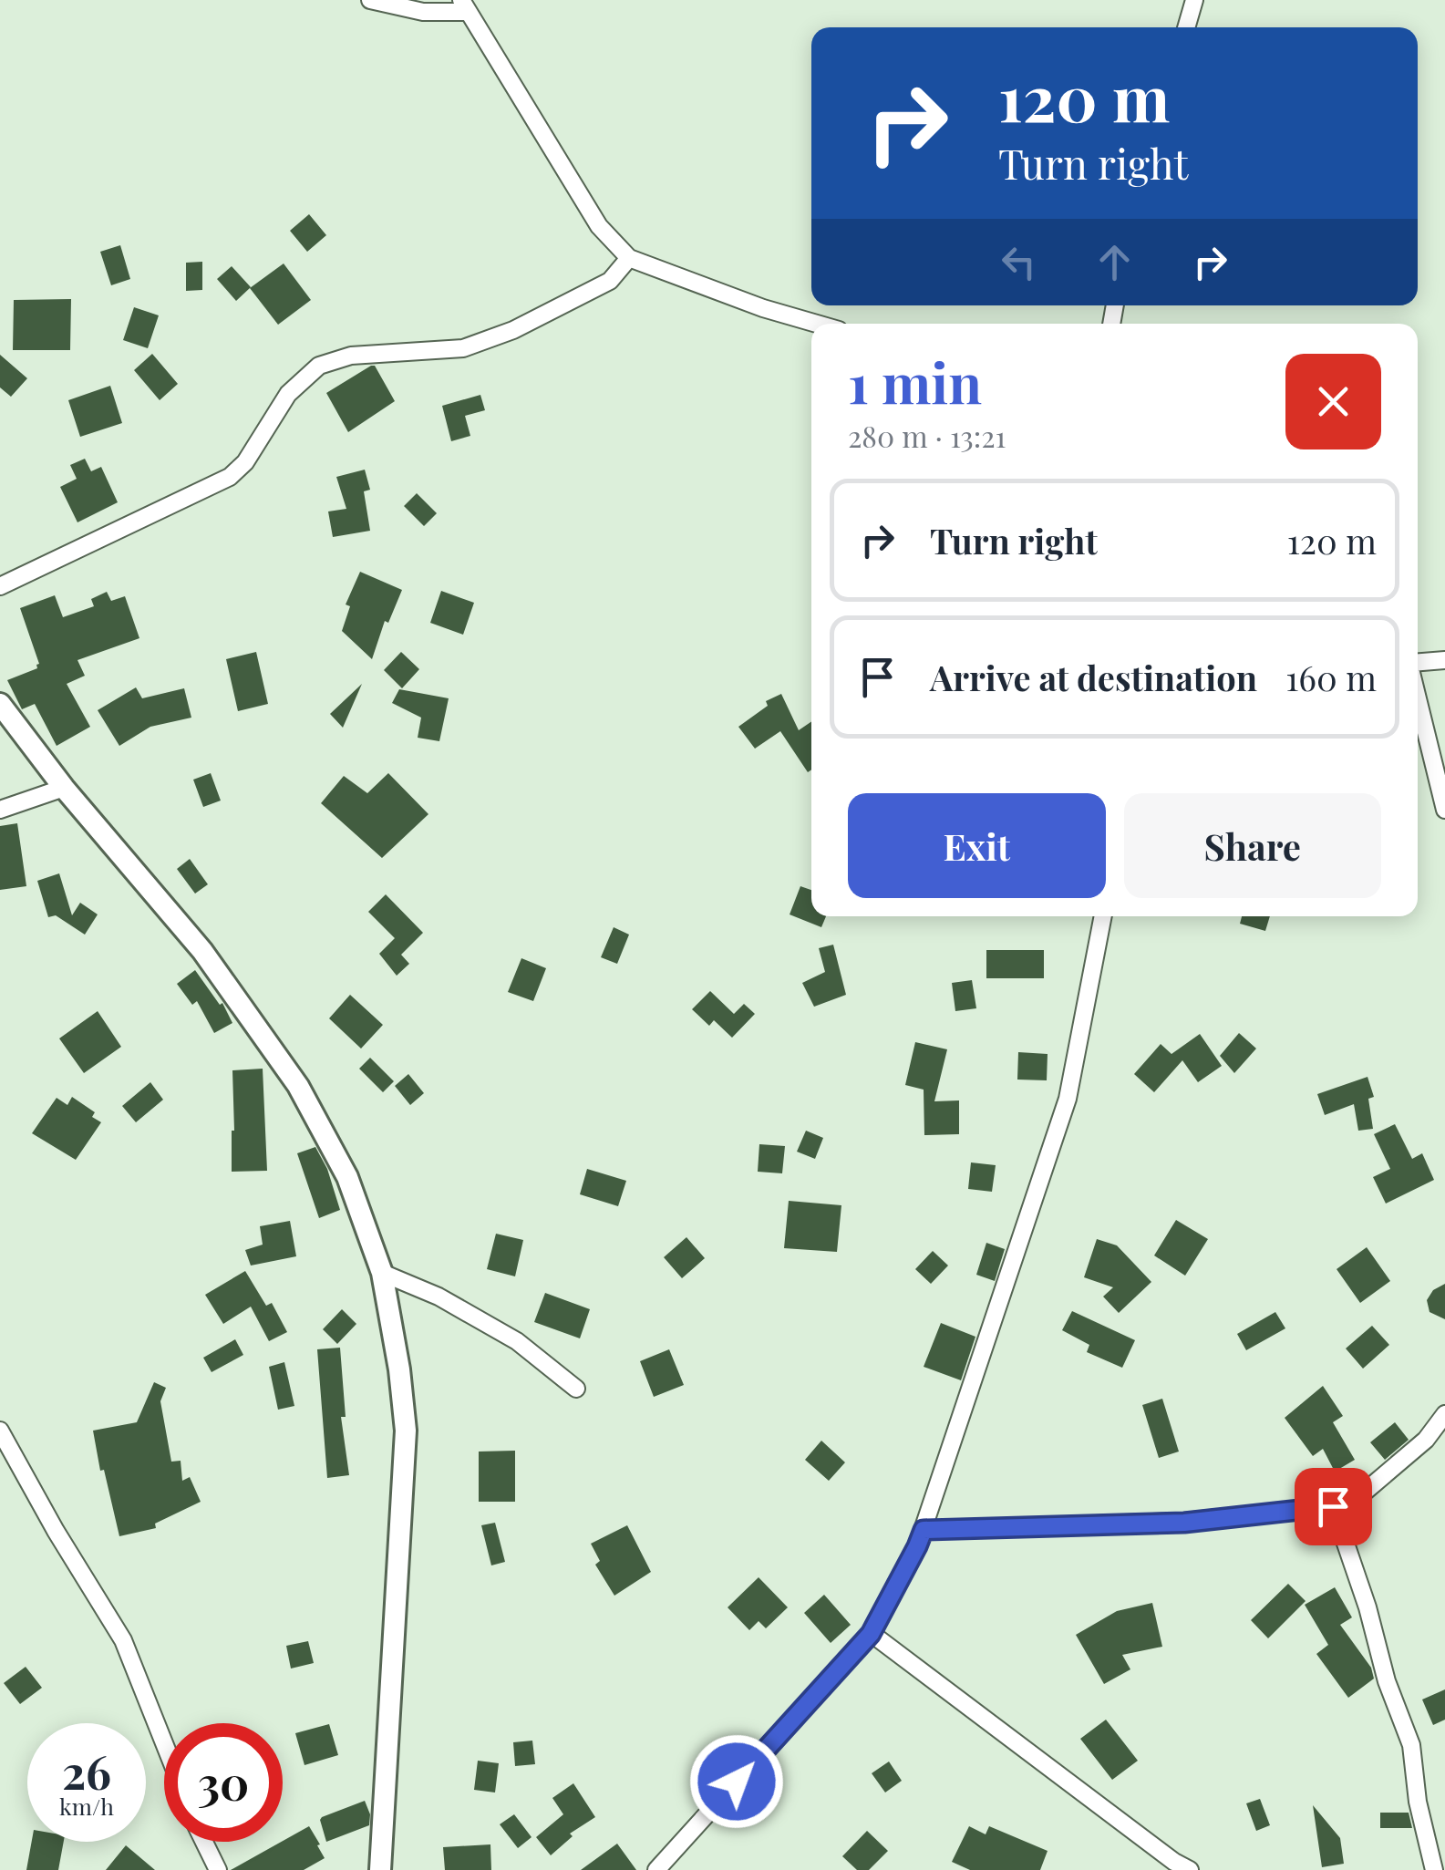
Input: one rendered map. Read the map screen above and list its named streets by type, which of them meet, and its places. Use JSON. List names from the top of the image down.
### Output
{
  "page": {
    "turn": ["120 m", "Turn right"],
    "heading": ["1 min", "280 m · 13:21"],
    "list": [
      {
        "name": "Turn right",
        "value": "120 m"
      },
      {
        "name": "Arrive at destination",
        "value": "160 m"
      }
    ],
    "buttons": ["Exit", "Share"],
    "speed": "26 km/h",
    "limit": "30"
  }
}
